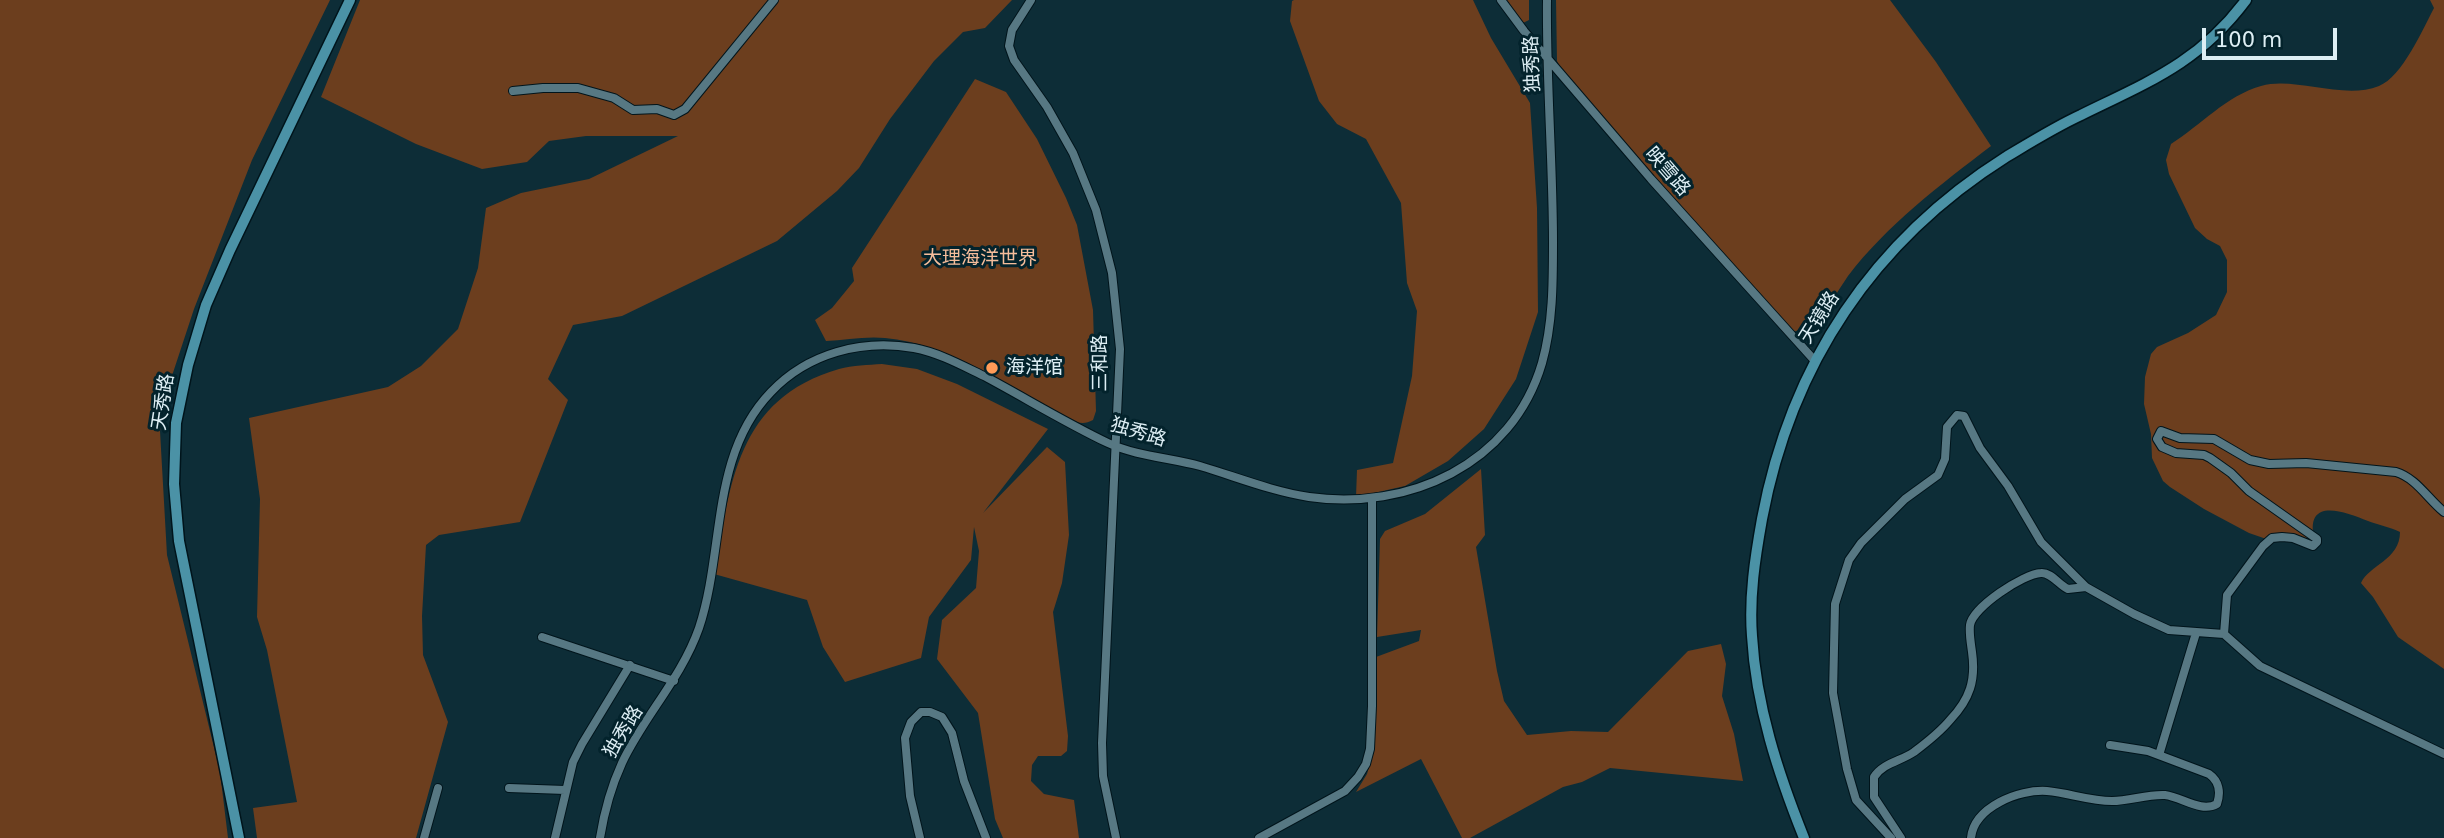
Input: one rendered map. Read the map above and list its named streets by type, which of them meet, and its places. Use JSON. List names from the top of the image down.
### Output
{
  "streets": {
    "street": [
      "独秀路",
      "映雪路",
      "天镜路",
      "三和路",
      "天秀路"
    ]
  },
  "crossings": [
    ["独秀路", "映雪路"],
    ["独秀路", "三和路"],
    ["映雪路", "天镜路"]
  ],
  "parks": ["大理海洋世界"],
  "places": ["海洋馆"],
  "scale_bar": "100 m"
}
